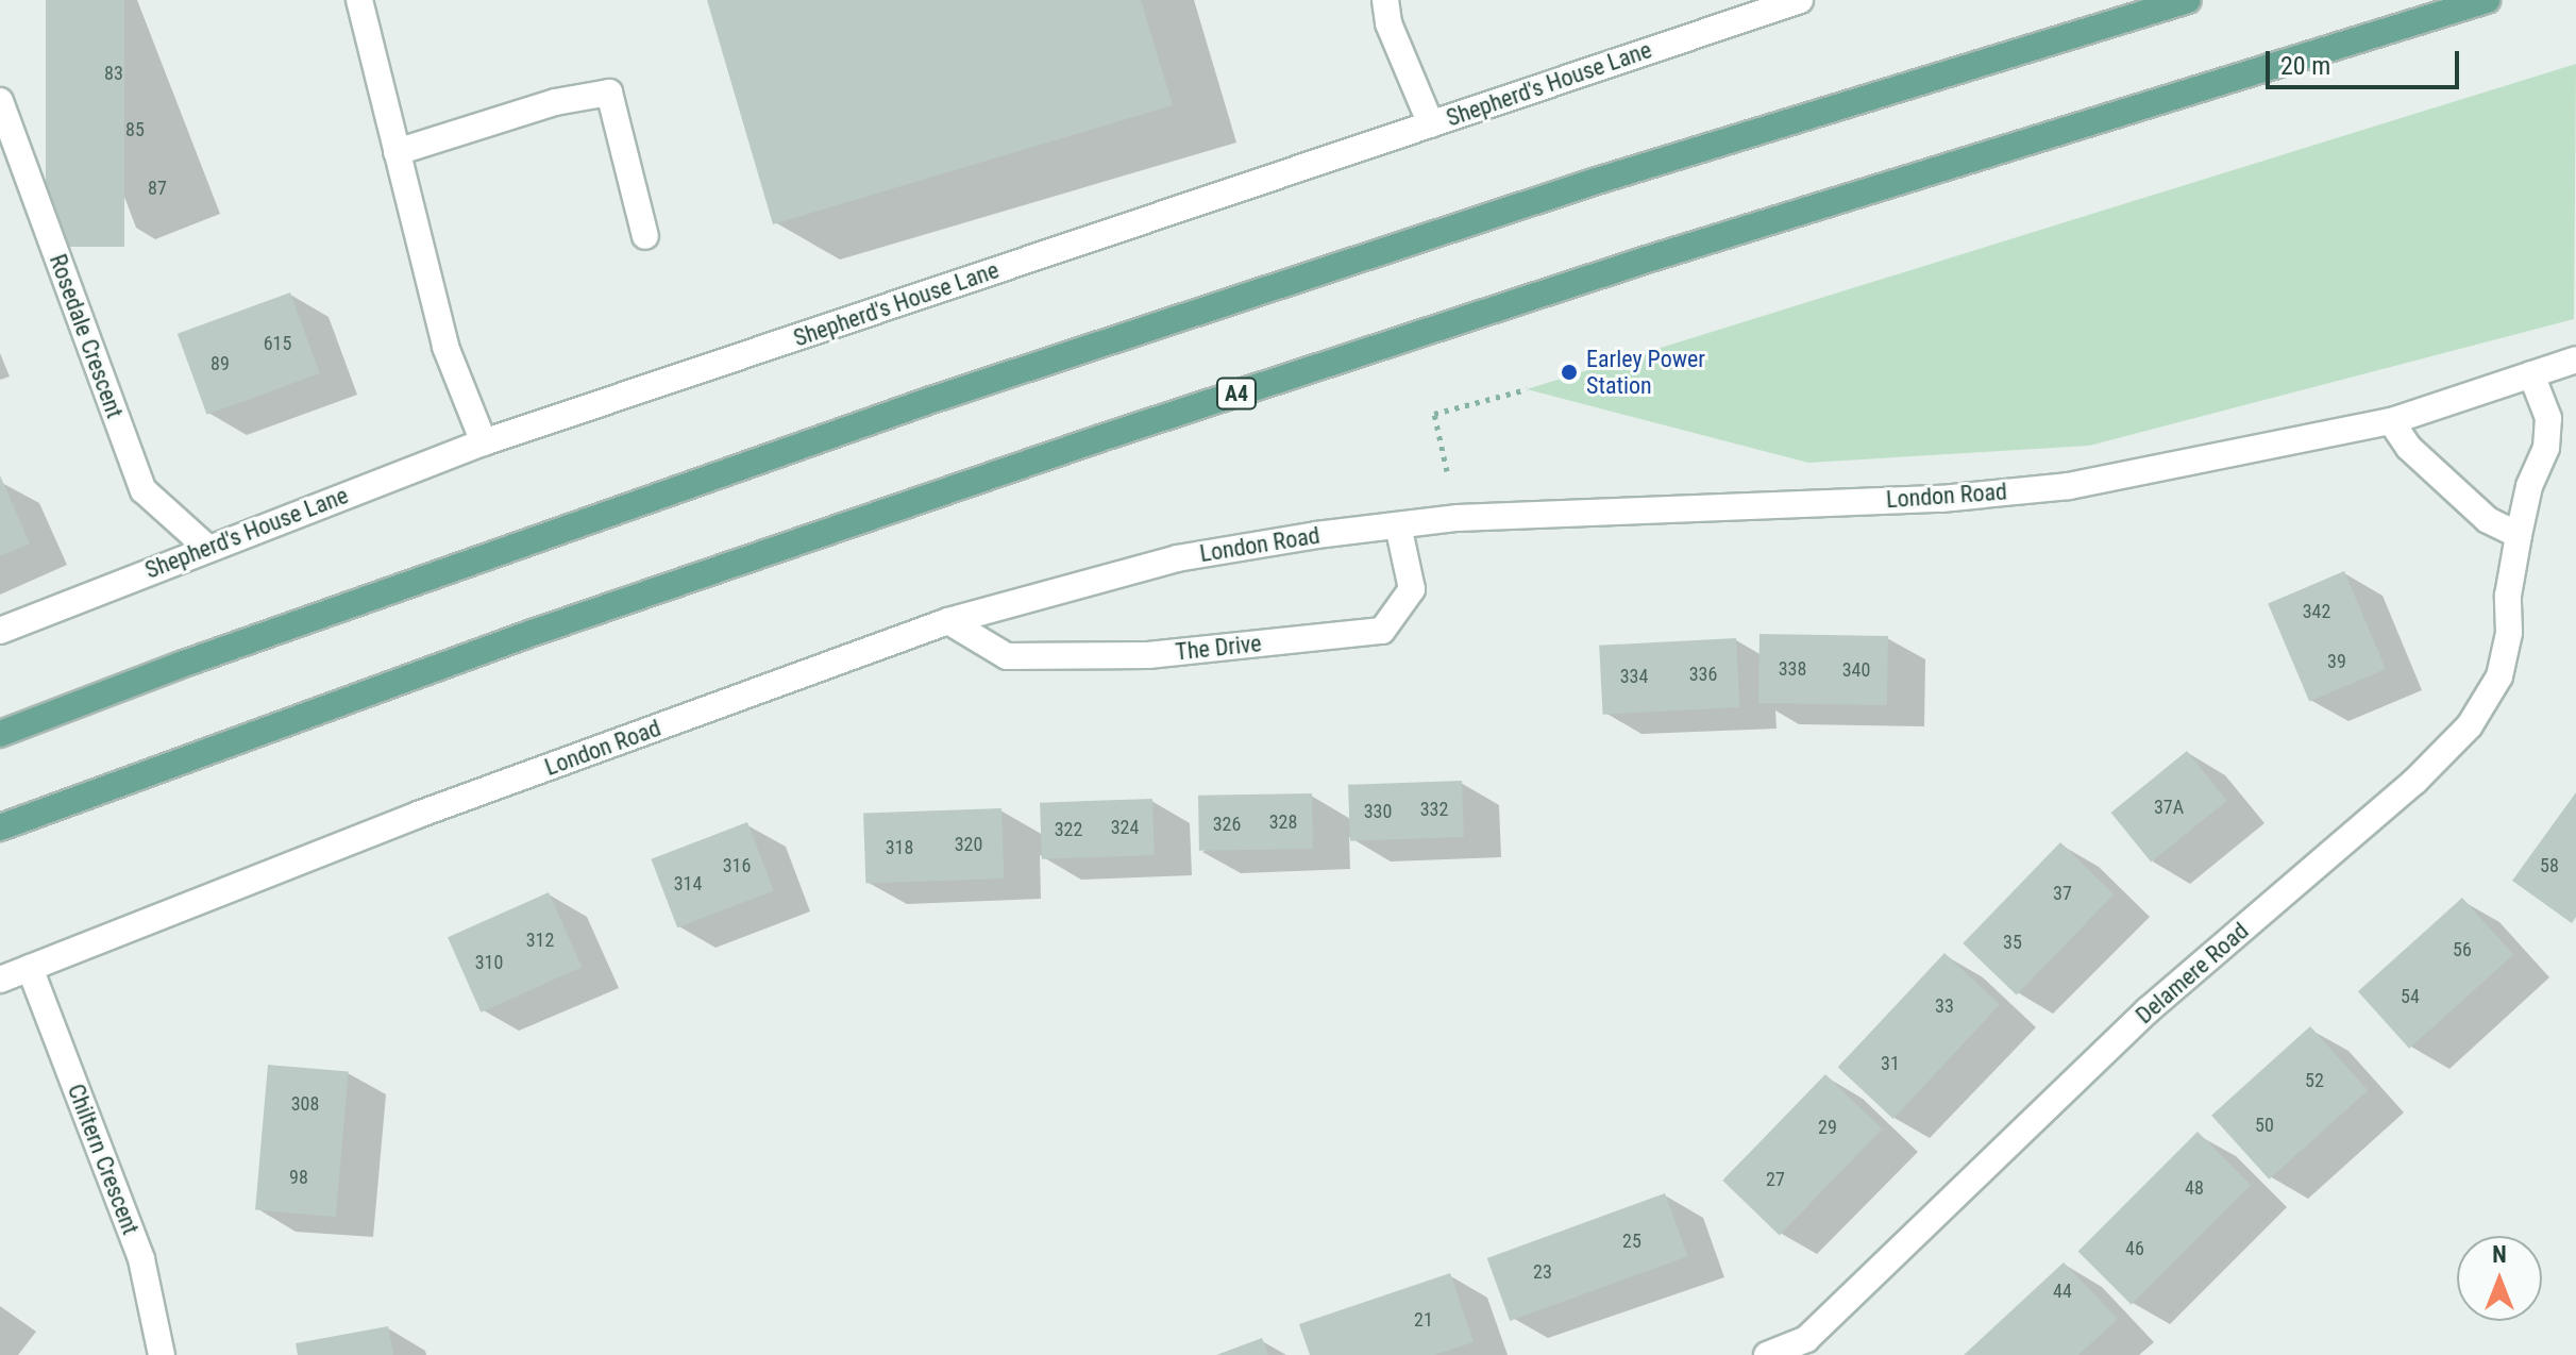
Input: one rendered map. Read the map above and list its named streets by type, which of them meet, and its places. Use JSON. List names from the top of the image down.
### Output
{
  "streets": {
    "main road": ["A4"],
    "street": [
      "Shepherd's House Lane",
      "Rosedale Crescent",
      "London Road",
      "The Drive",
      "Delamere Road",
      "Chiltern Crescent"
    ]
  },
  "crossings": [
    ["Shepherd's House Lane", "Rosedale Crescent"],
    ["London Road", "The Drive"],
    ["London Road", "Delamere Road"],
    ["London Road", "Chiltern Crescent"]
  ],
  "places": ["Earley Power Station"],
  "house_numbers": [
    "83",
    "85",
    "87",
    "615",
    "89",
    "342",
    "39",
    "338",
    "340",
    "336",
    "334",
    "37A",
    "332",
    "330",
    "328",
    "326",
    "324",
    "322",
    "320",
    "318",
    "316",
    "58",
    "314",
    "37",
    "312",
    "35",
    "56",
    "310",
    "54",
    "33",
    "31",
    "52",
    "308",
    "50",
    "29",
    "98",
    "27",
    "48",
    "25",
    "46",
    "23",
    "44",
    "21"
  ],
  "scale_bar": "20 m",
  "north": "top"
}
